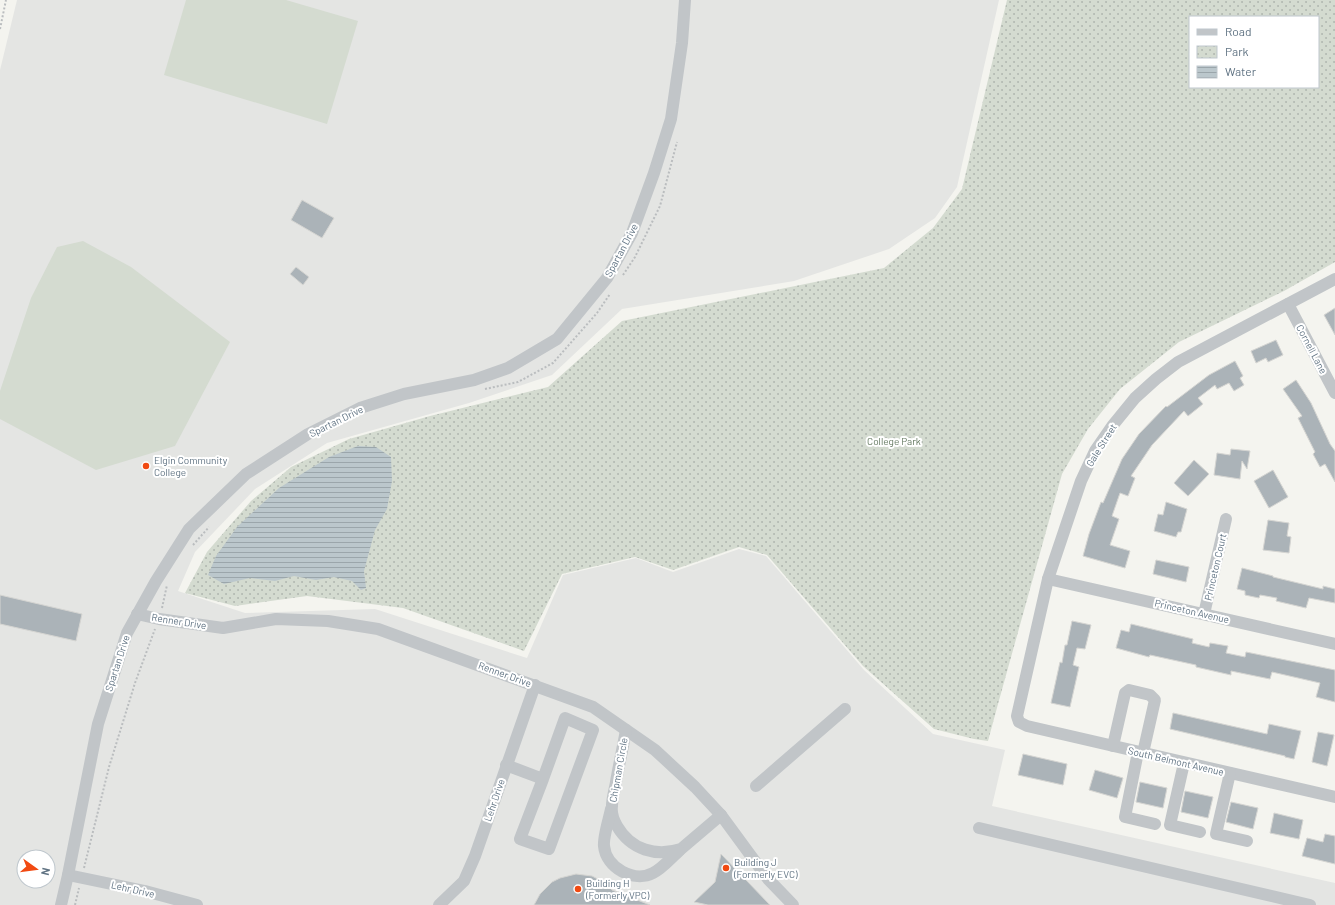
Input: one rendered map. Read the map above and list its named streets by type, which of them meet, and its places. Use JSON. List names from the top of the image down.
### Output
{
  "streets": {
    "street": [
      "Spartan Drive",
      "Cornell Lane",
      "Gale Street",
      "Princeton Court",
      "Princeton Avenue",
      "Renner Drive",
      "South Belmont Avenue",
      "Chipman Circle",
      "Lehr Drive"
    ]
  },
  "crossings": [
    ["Spartan Drive", "Renner Drive"],
    ["Spartan Drive", "Lehr Drive"],
    ["Cornell Lane", "Gale Street"],
    ["Gale Street", "Princeton Avenue"],
    ["Gale Street", "South Belmont Avenue"],
    ["Princeton Court", "Princeton Avenue"],
    ["Renner Drive", "Chipman Circle"],
    ["Renner Drive", "Lehr Drive"]
  ],
  "parks": ["College Park"],
  "places": ["Elgin Community College", "Building J (Formerly EVC)", "Building H (Formerly VPC)"],
  "legend": ["Road", "Park", "Water"],
  "north": "right"
}
